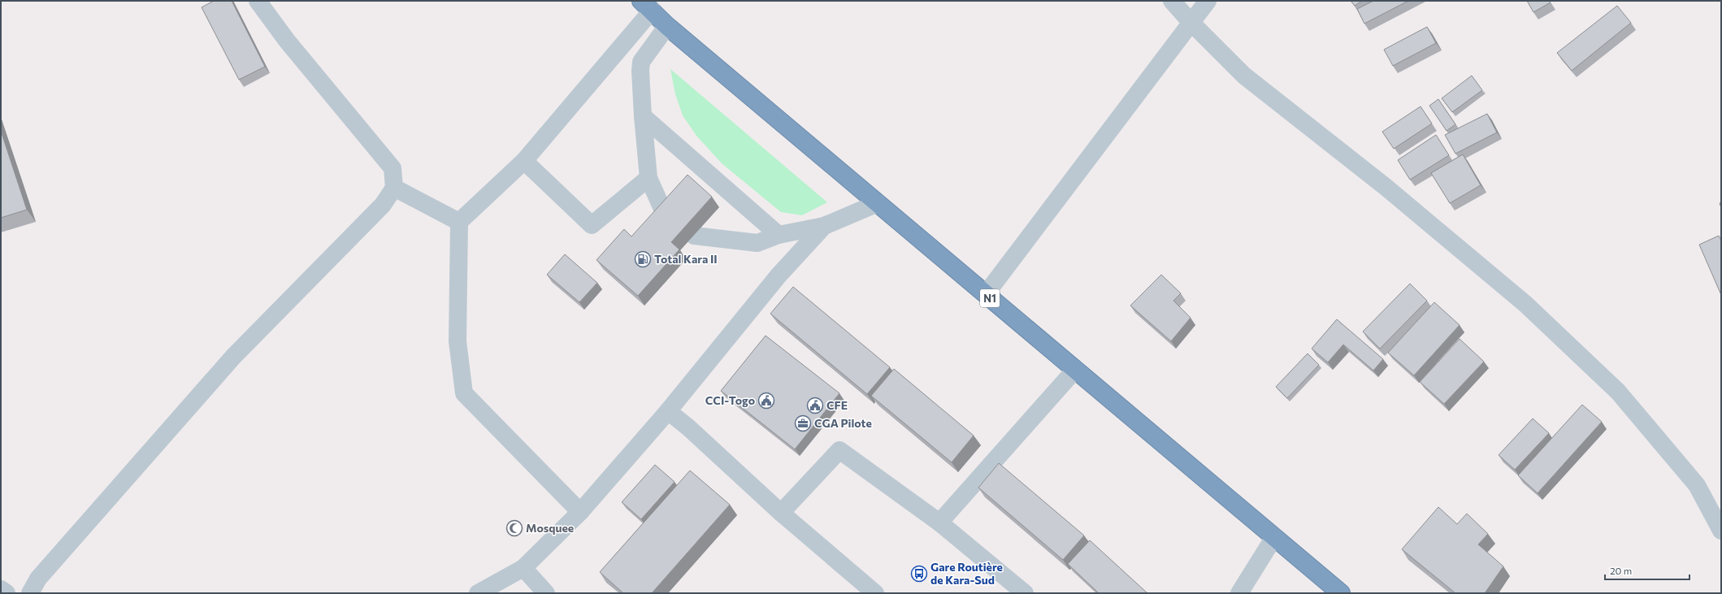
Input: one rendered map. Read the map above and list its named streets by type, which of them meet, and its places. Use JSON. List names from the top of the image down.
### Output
{
  "streets": {
    "highway": ["N1"]
  },
  "places": {
    "fuel station": ["Total Kara II"],
    "public building": ["CCI-Togo", "CFE"],
    "office": ["CGA Pilote"],
    "mosque": ["Mosquee"],
    "bus stop": ["Gare Routière de Kara-Sud"]
  },
  "scale_bar": "20 m"
}
